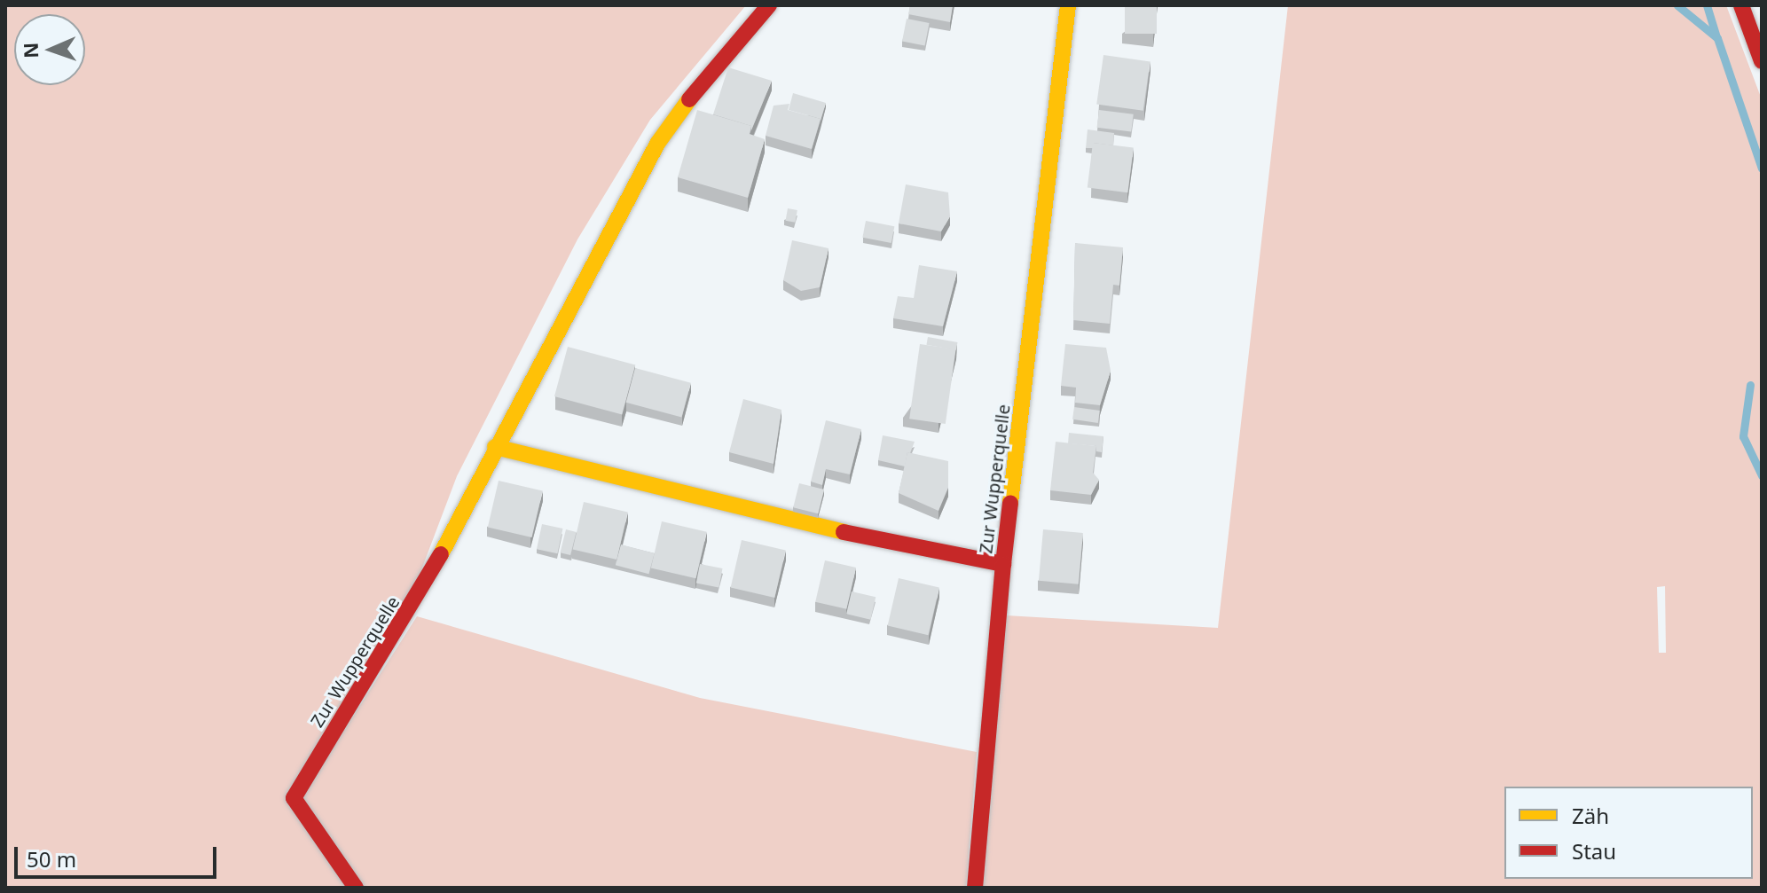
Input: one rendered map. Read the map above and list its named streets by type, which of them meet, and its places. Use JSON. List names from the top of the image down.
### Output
{
  "streets": {
    "street": ["Zur Wupperquelle"]
  },
  "legend": ["Zäh", "Stau"],
  "scale_bar": "50 m",
  "north": "left"
}
